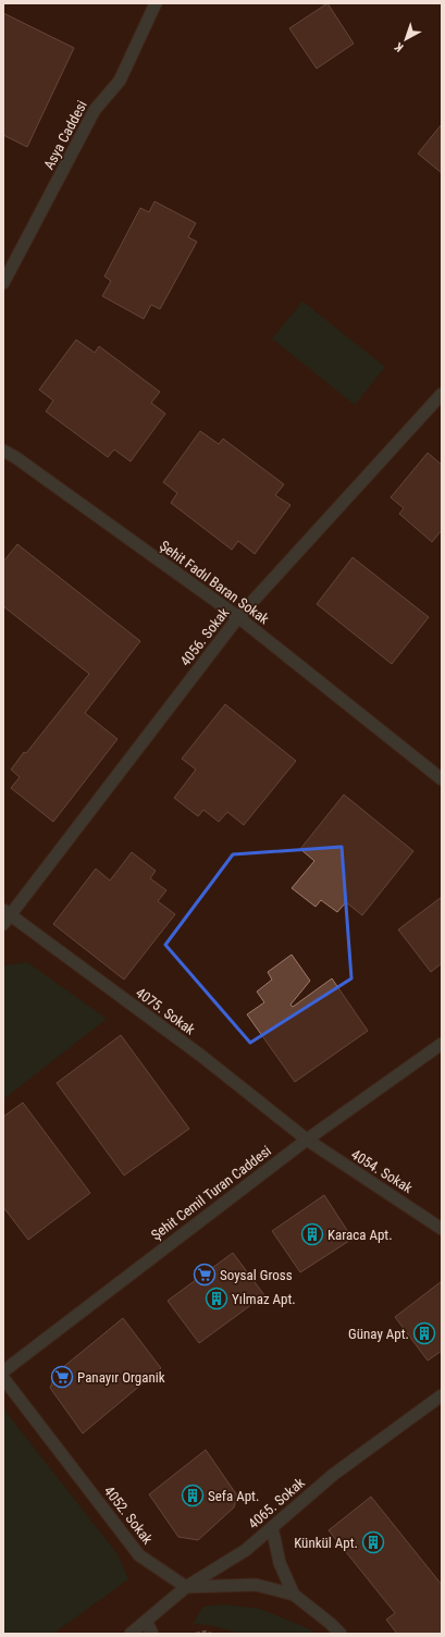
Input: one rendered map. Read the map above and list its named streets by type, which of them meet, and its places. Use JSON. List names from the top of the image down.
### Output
{
  "streets": {
    "street": [
      "Asya Caddesi",
      "Şehit Fadıl Baran Sokak",
      "4056. Sokak",
      "4075. Sokak",
      "4054. Sokak",
      "Şehit Cemil Turan Caddesi",
      "4065. Sokak",
      "4052. Sokak"
    ]
  },
  "crossings": [
    ["Şehit Fadıl Baran Sokak", "4056. Sokak"],
    ["4056. Sokak", "4075. Sokak"],
    ["4075. Sokak", "4054. Sokak"],
    ["4075. Sokak", "Şehit Cemil Turan Caddesi"],
    ["4054. Sokak", "Şehit Cemil Turan Caddesi"],
    ["4065. Sokak", "4052. Sokak"]
  ],
  "places": {
    "building": [
      "Karaca Apt.",
      "Yılmaz Apt.",
      "Günay Apt.",
      "Sefa Apt.",
      "Künkül Apt."
    ],
    "supermarket": ["Soysal Gross", "Panayır Organik"]
  },
  "north": "bottom left"
}
